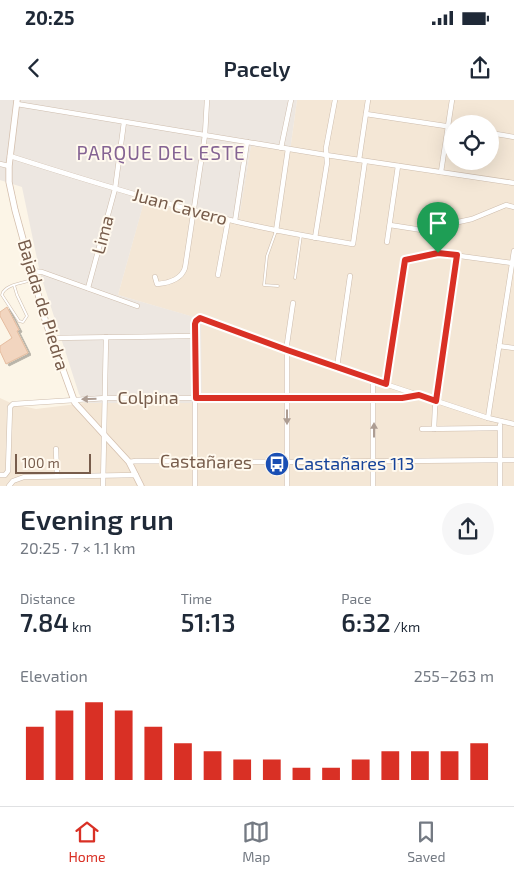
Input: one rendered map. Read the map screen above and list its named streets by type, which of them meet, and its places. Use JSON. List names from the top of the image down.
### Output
{
  "streets": {
    "main road": ["Bajada de Piedra"],
    "street": [
      "Juan Cavero",
      "Lima",
      "Colpina",
      "Castañares"
    ]
  },
  "crossings": [
    ["Juan Cavero", "Lima"],
    ["Juan Cavero", "Bajada de Piedra"],
    ["Bajada de Piedra", "Colpina"],
    ["Bajada de Piedra", "Castañares"]
  ],
  "districts": ["PARQUE DEL ESTE"],
  "places": {
    "bus stop": ["Castañares 113"]
  },
  "scale_bar": "100 m",
  "page": {
    "status": "20:25",
    "header": "Pacely",
    "scale": "100 m",
    "heading": ["Evening run", "20:25 · 7 × 1.1 km"],
    "stats": [
      ["Distance", "7.84 km"],
      ["Time", "51:13"],
      ["Pace", "6:32 /km"]
    ],
    "chart": ["Elevation", "255–263 m"],
    "tabs": ["Home", "Map", "Saved"]
  }
}
